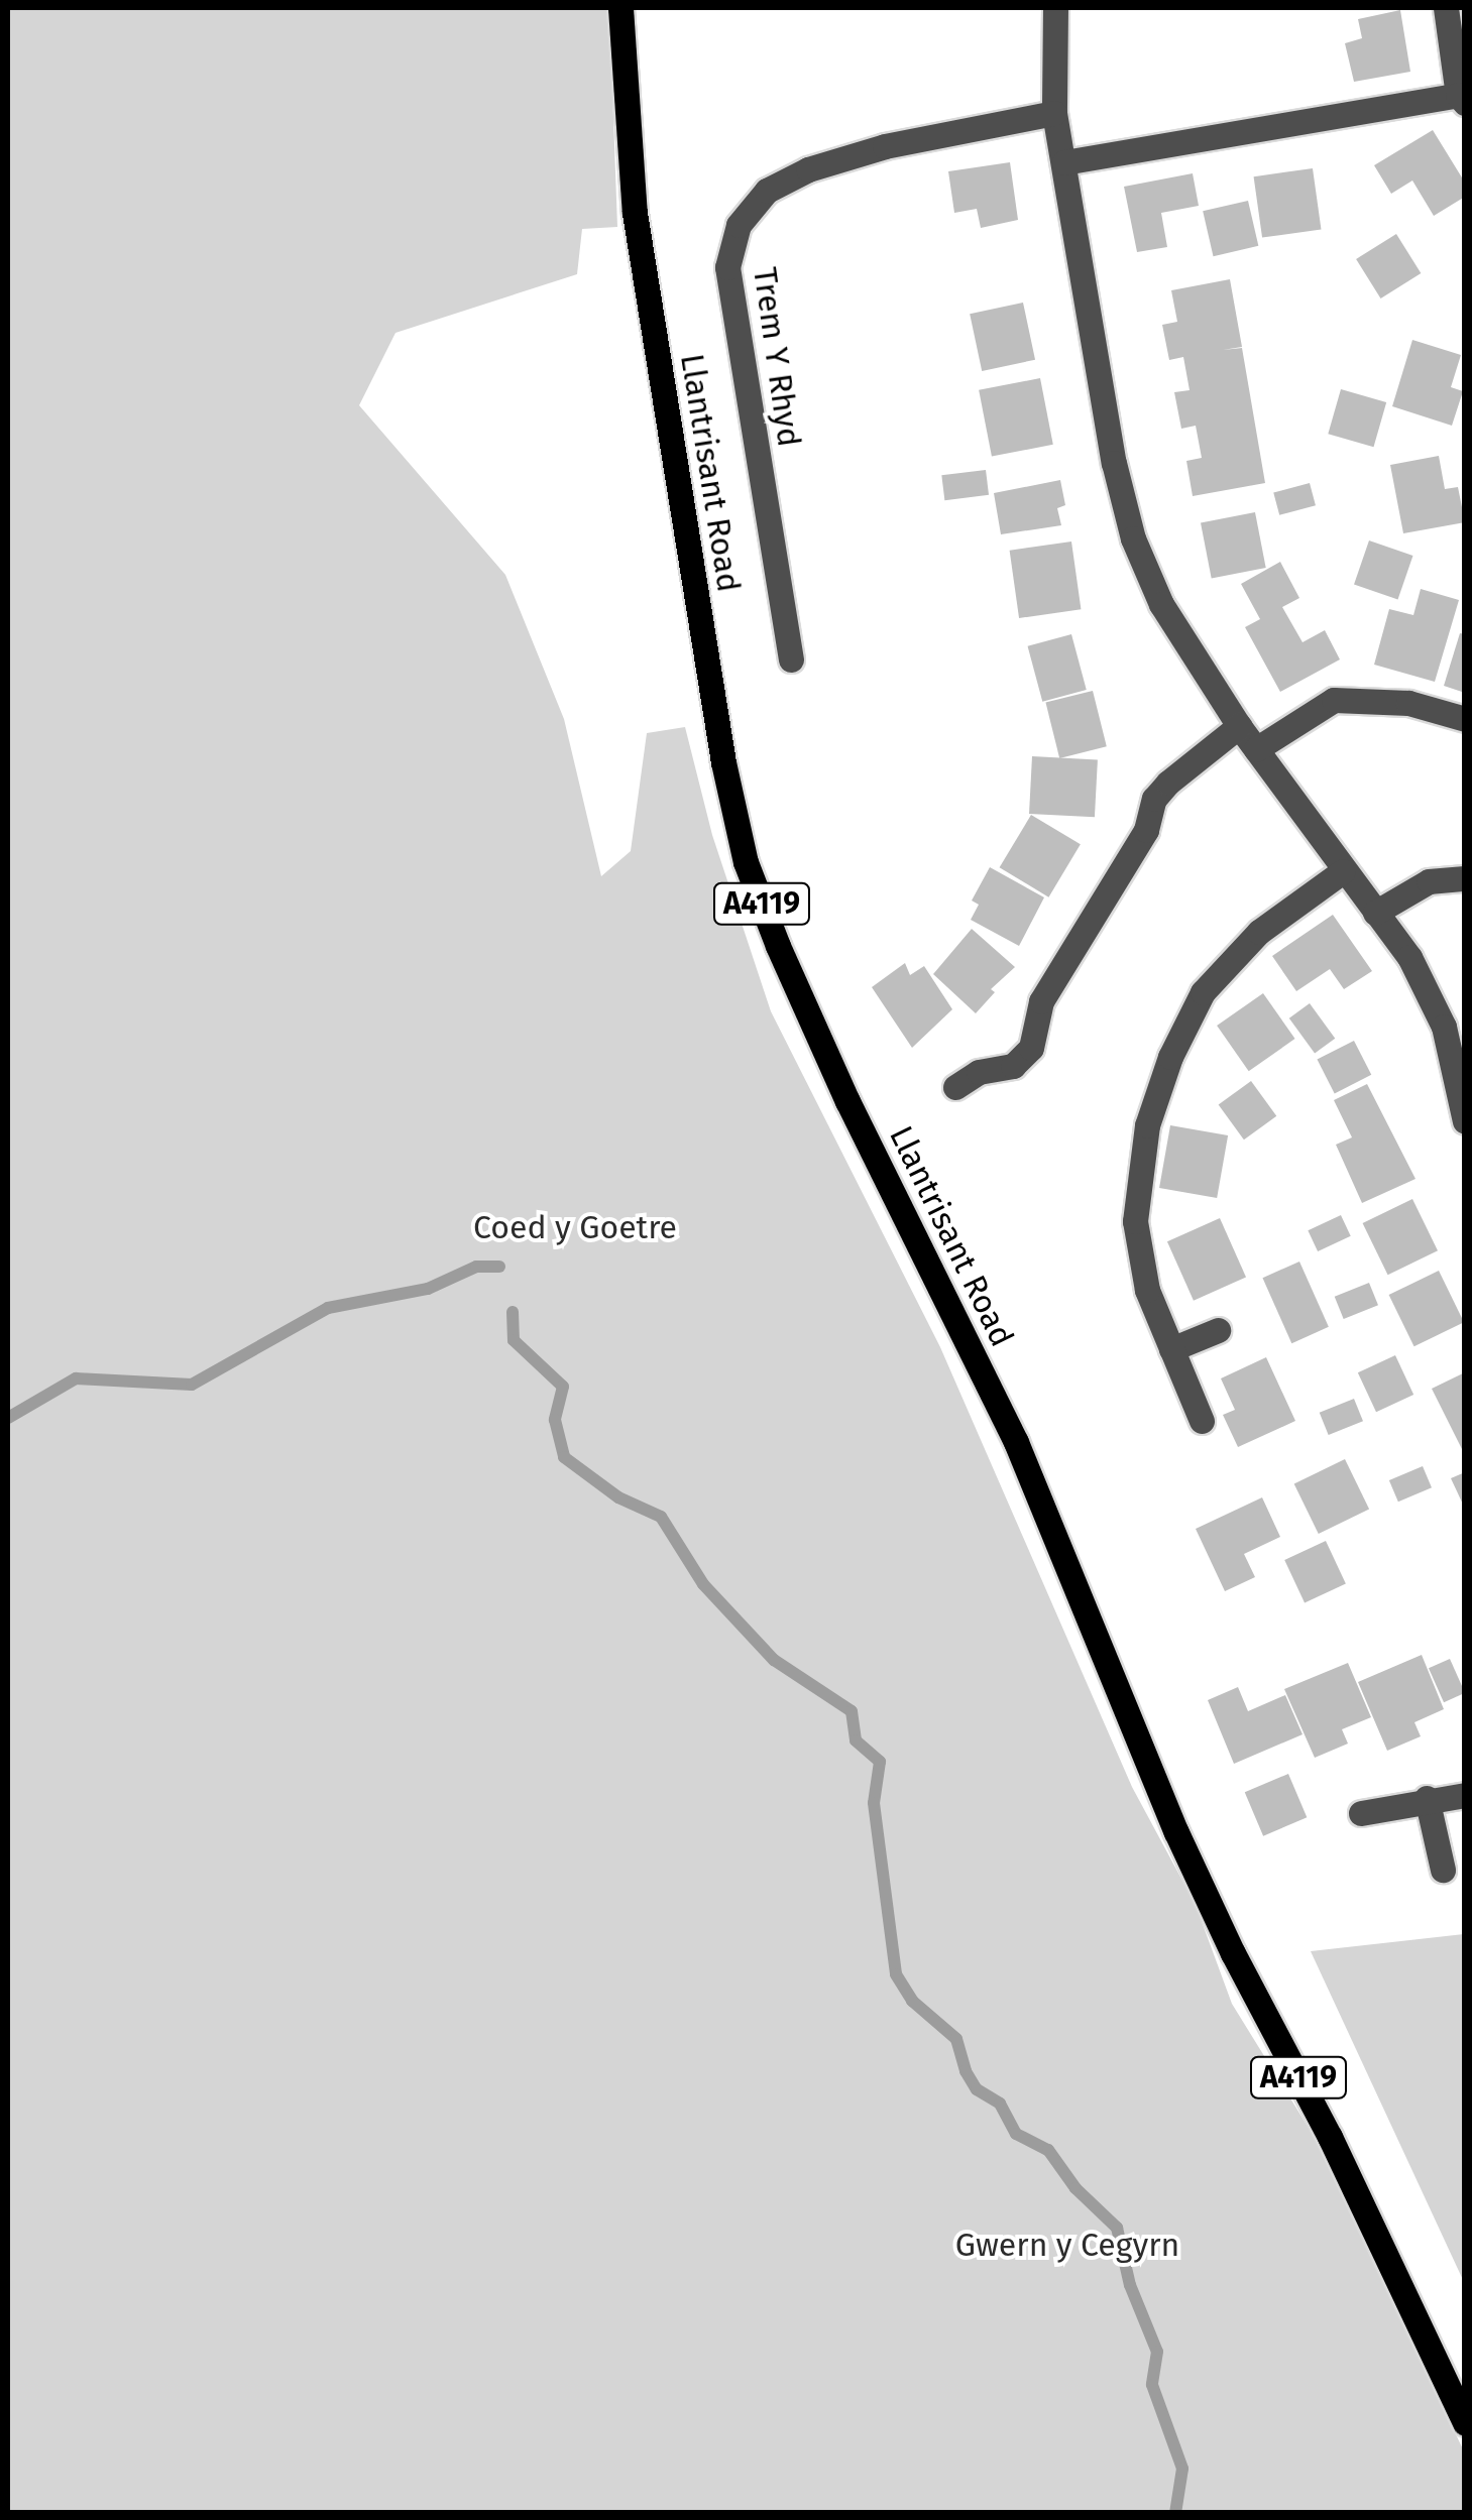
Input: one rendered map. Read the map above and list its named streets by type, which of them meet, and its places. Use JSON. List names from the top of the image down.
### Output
{
  "streets": {
    "main road": ["Llantrisant Road", "A4119"],
    "street": ["Trem Y Rhyd"]
  },
  "parks": ["Coed y Goetre", "Gwern y Cegyrn"]
}
